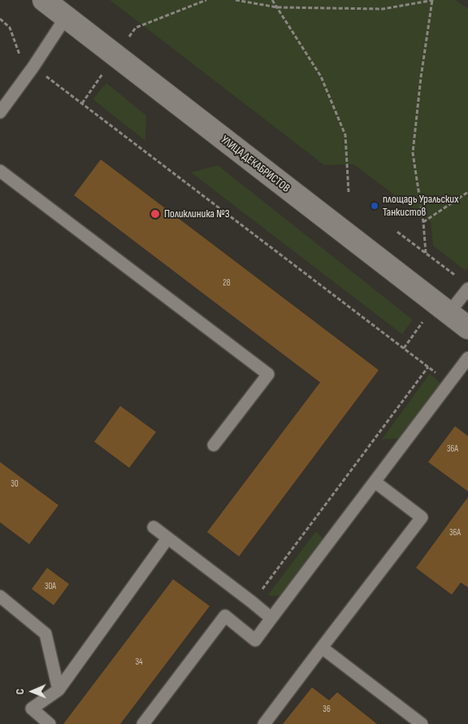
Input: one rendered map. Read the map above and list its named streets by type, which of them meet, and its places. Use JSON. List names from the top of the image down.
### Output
{
  "streets": {
    "street": ["УЛИЦА ДЕКАБРИСТОВ"]
  },
  "places": ["площадь Уральских Танкистов", "Поликлиника №3"],
  "house_numbers": [
    "28",
    "36А",
    "30",
    "36А",
    "30А",
    "34",
    "36"
  ],
  "north": "left"
}
